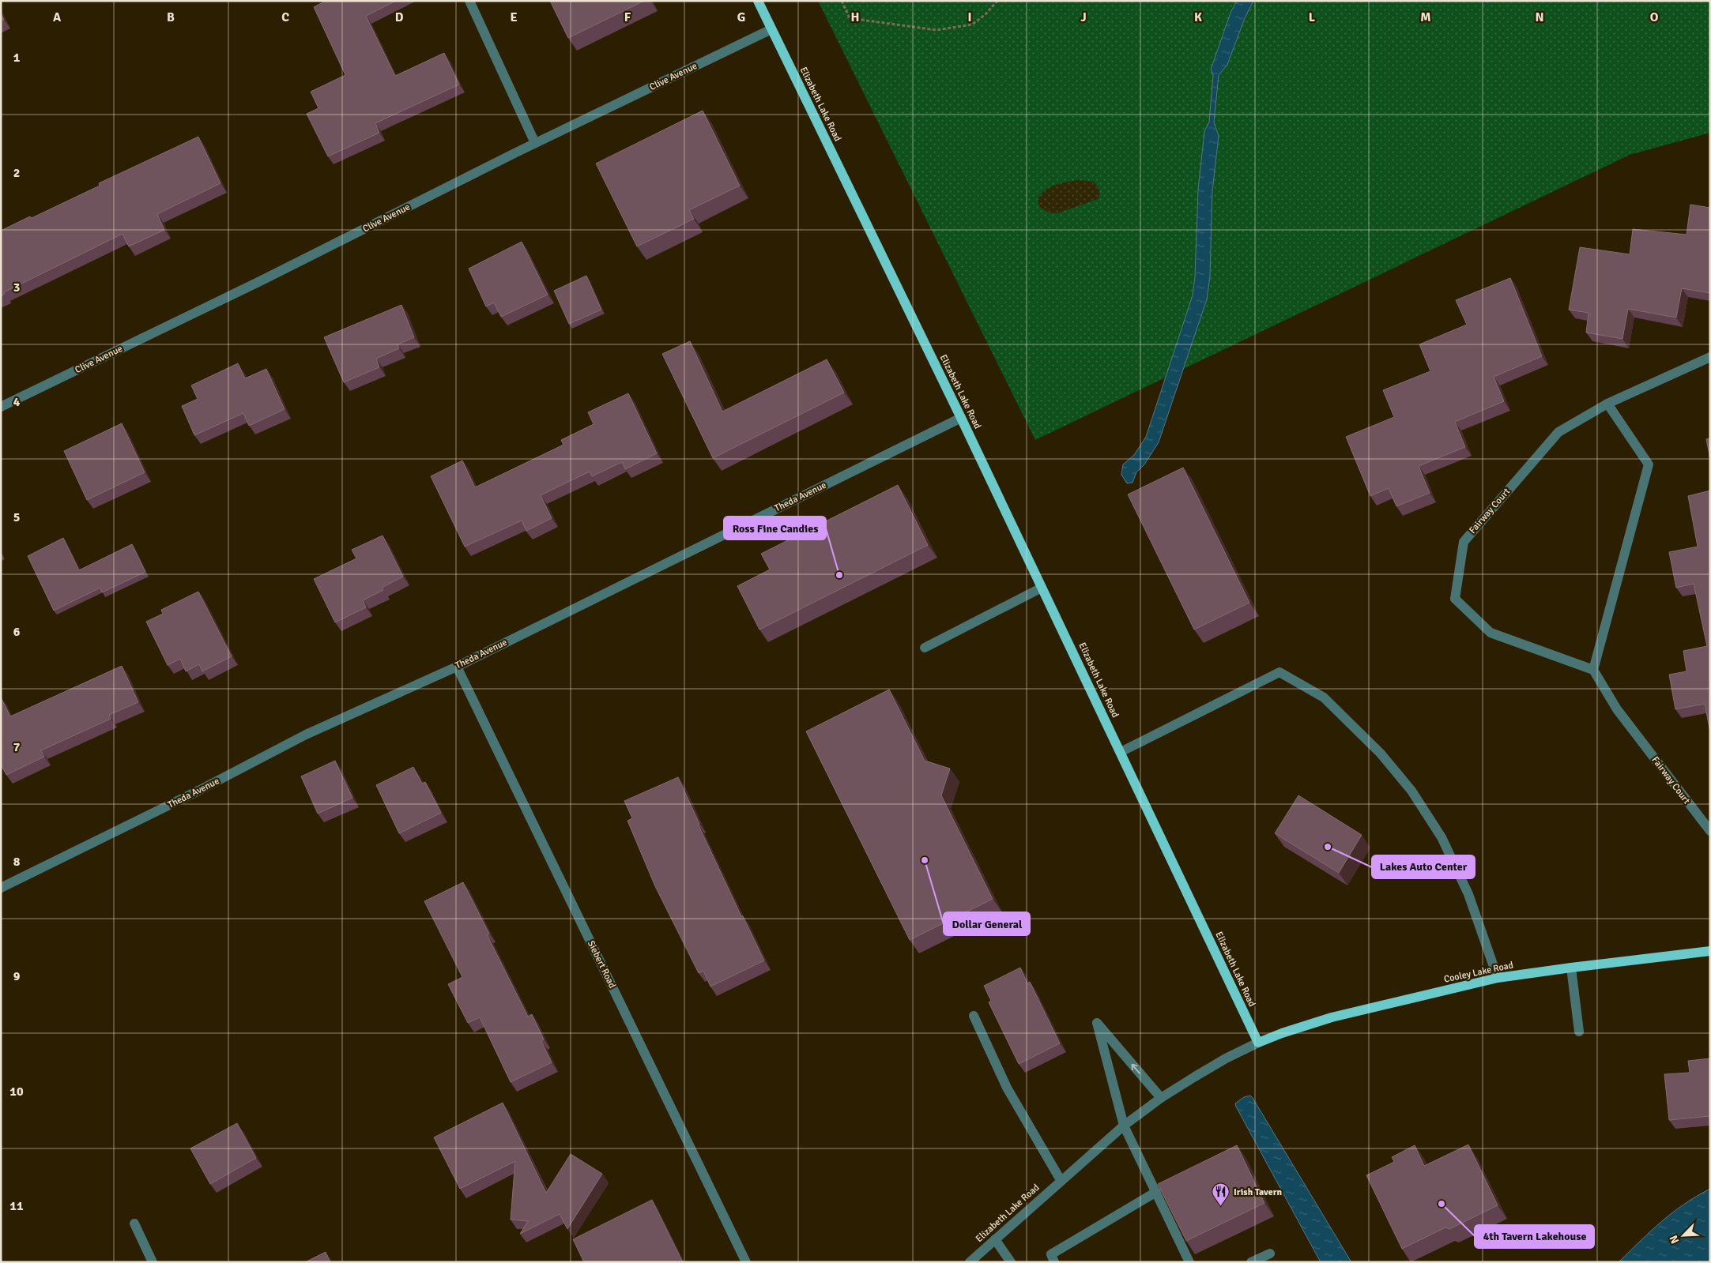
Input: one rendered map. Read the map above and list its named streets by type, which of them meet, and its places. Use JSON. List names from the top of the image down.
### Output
{
  "streets": {
    "main road": ["Elizabeth Lake Road", "Cooley Lake Road"],
    "street": [
      "Clive Avenue",
      "Theda Avenue",
      "Fairway Court",
      "Siebert Road"
    ]
  },
  "crossings": [
    ["Clive Avenue", "Elizabeth Lake Road"],
    ["Elizabeth Lake Road", "Theda Avenue"],
    ["Elizabeth Lake Road", "Cooley Lake Road"],
    ["Theda Avenue", "Siebert Road"]
  ],
  "places": {
    "other": [
      "Ross Fine Candies",
      "Lakes Auto Center",
      "Dollar General",
      "4th Tavern Lakehouse"
    ],
    "restaurant": ["Irish Tavern"]
  },
  "north": "bottom left",
  "grid": {
    "columns": [
      "A",
      "B",
      "C",
      "D",
      "E",
      "F",
      "G",
      "H",
      "I",
      "J",
      "K",
      "L",
      "M",
      "N",
      "O"
    ],
    "rows": [
      "1",
      "2",
      "3",
      "4",
      "5",
      "6",
      "7",
      "8",
      "9",
      "10",
      "11"
    ]
  }
}
